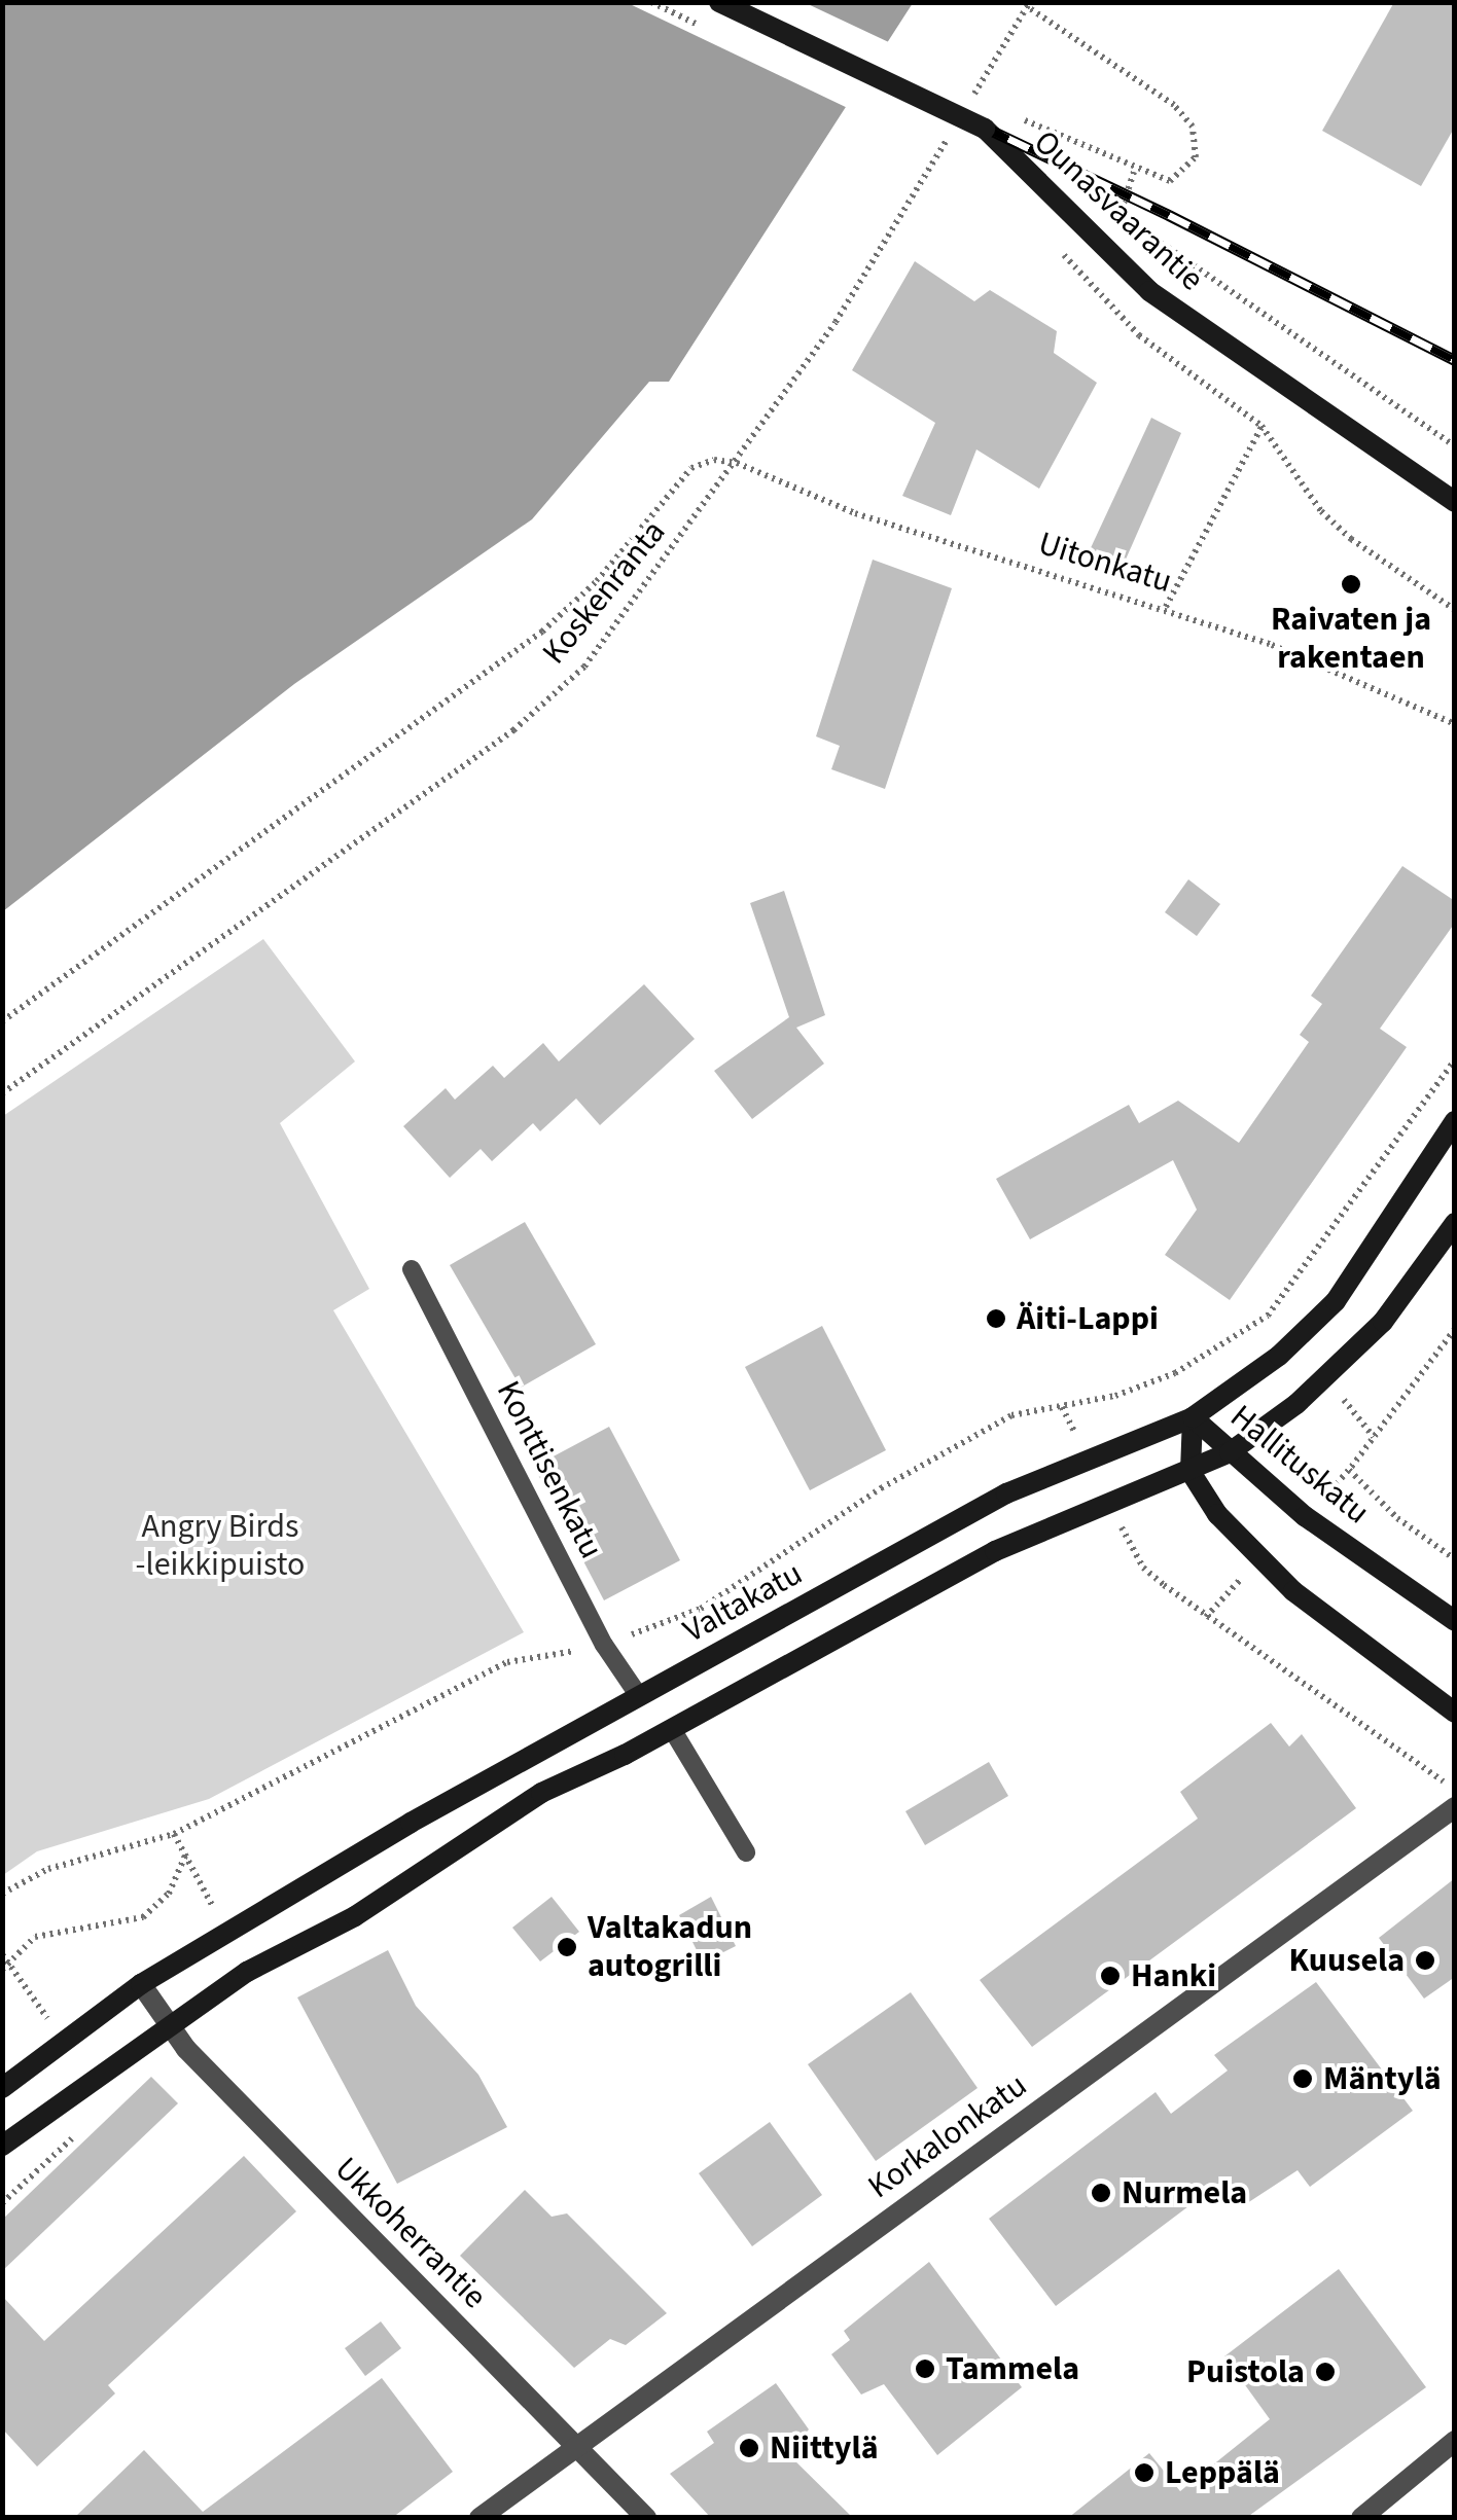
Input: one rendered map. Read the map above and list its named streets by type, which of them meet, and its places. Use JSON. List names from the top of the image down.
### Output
{
  "streets": {
    "street": [
      "Ounasvaarantie",
      "Hallituskatu",
      "Valtakatu",
      "Korkalonkatu",
      "Ukkoherrantie"
    ],
    "lane": ["Konttisenkatu"],
    "path": ["Uitonkatu", "Koskenranta"]
  },
  "crossings": [
    ["Uitonkatu", "Koskenranta"],
    ["Hallituskatu", "Valtakatu"],
    ["Konttisenkatu", "Valtakatu"],
    ["Valtakatu", "Ukkoherrantie"],
    ["Korkalonkatu", "Ukkoherrantie"]
  ],
  "parks": ["Angry Birds -leikkipuisto"],
  "places": [
    "Raivaten ja rakentaen",
    "Äiti-Lappi",
    "Valtakadun autogrilli",
    "Kuusela",
    "Hanki",
    "Mäntylä",
    "Nurmela",
    "Tammela",
    "Puistola",
    "Niittylä",
    "Leppälä"
  ]
}
